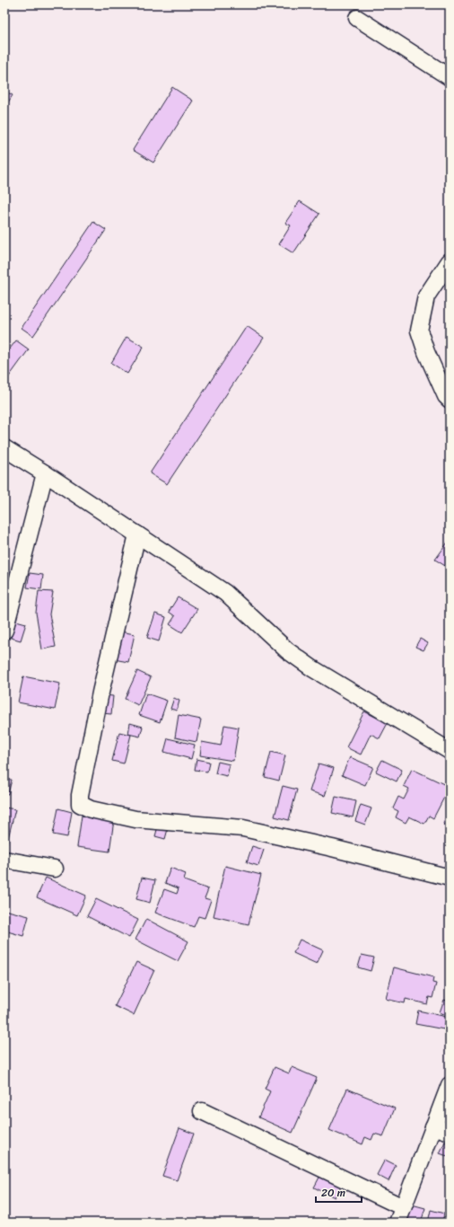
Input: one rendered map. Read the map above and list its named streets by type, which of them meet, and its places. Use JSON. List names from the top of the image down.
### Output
{
  "scale_bar": "20 m"
}
